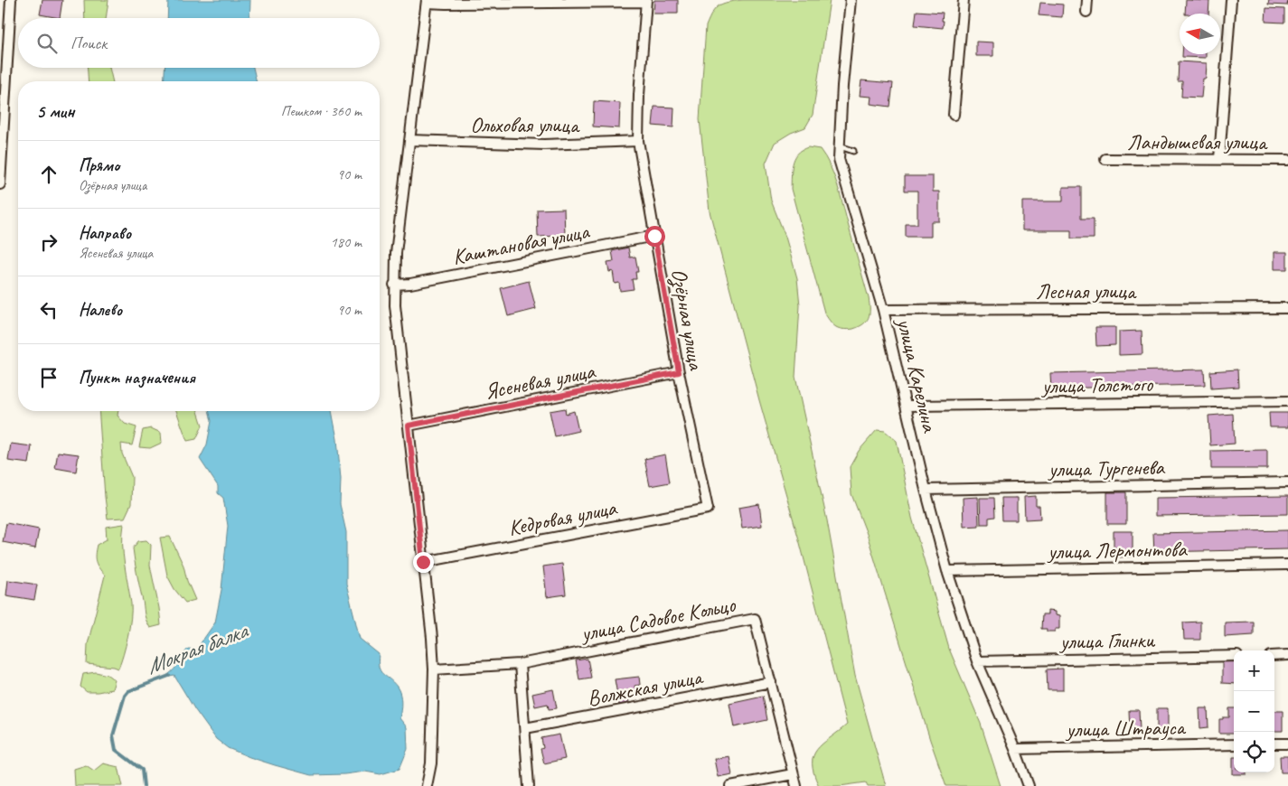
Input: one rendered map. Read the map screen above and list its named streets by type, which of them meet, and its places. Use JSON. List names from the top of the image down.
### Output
{
  "streets": {
    "street": [
      "Ольховая улица",
      "Ландышевая улица",
      "Каштановая улица",
      "Лесная улица",
      "Озёрная улица",
      "улица Карелина",
      "Ясеневая улица",
      "улица Толстого",
      "улица Тургенева",
      "Кедровая улица",
      "улица Лермонтова",
      "улица Садовое Кольцо",
      "улица Глинки",
      "Волжская улица",
      "улица Штрауса"
    ]
  },
  "crossings": [
    ["Ольховая улица", "Озёрная улица"],
    ["Каштановая улица", "Озёрная улица"],
    ["Лесная улица", "улица Карелина"],
    ["Озёрная улица", "Ясеневая улица"],
    ["Озёрная улица", "Кедровая улица"],
    ["улица Карелина", "улица Толстого"],
    ["улица Карелина", "улица Тургенева"],
    ["улица Карелина", "улица Лермонтова"],
    ["улица Карелина", "улица Глинки"],
    ["улица Карелина", "улица Штрауса"],
    ["улица Садовое Кольцо", "Волжская улица"]
  ],
  "water": ["Мокрая балка"],
  "north": "left",
  "page": {
    "search": "Поиск",
    "heading": ["5 мин", "Пешком · 360 m"],
    "list": [
      ["Прямо", "Озёрная улица", "90 m"],
      ["Направо", "Ясеневая улица", "180 m"],
      ["Налево", "90 m"],
      "Пункт назначения"
    ],
    "map_buttons": ["+", "−"]
  }
}
